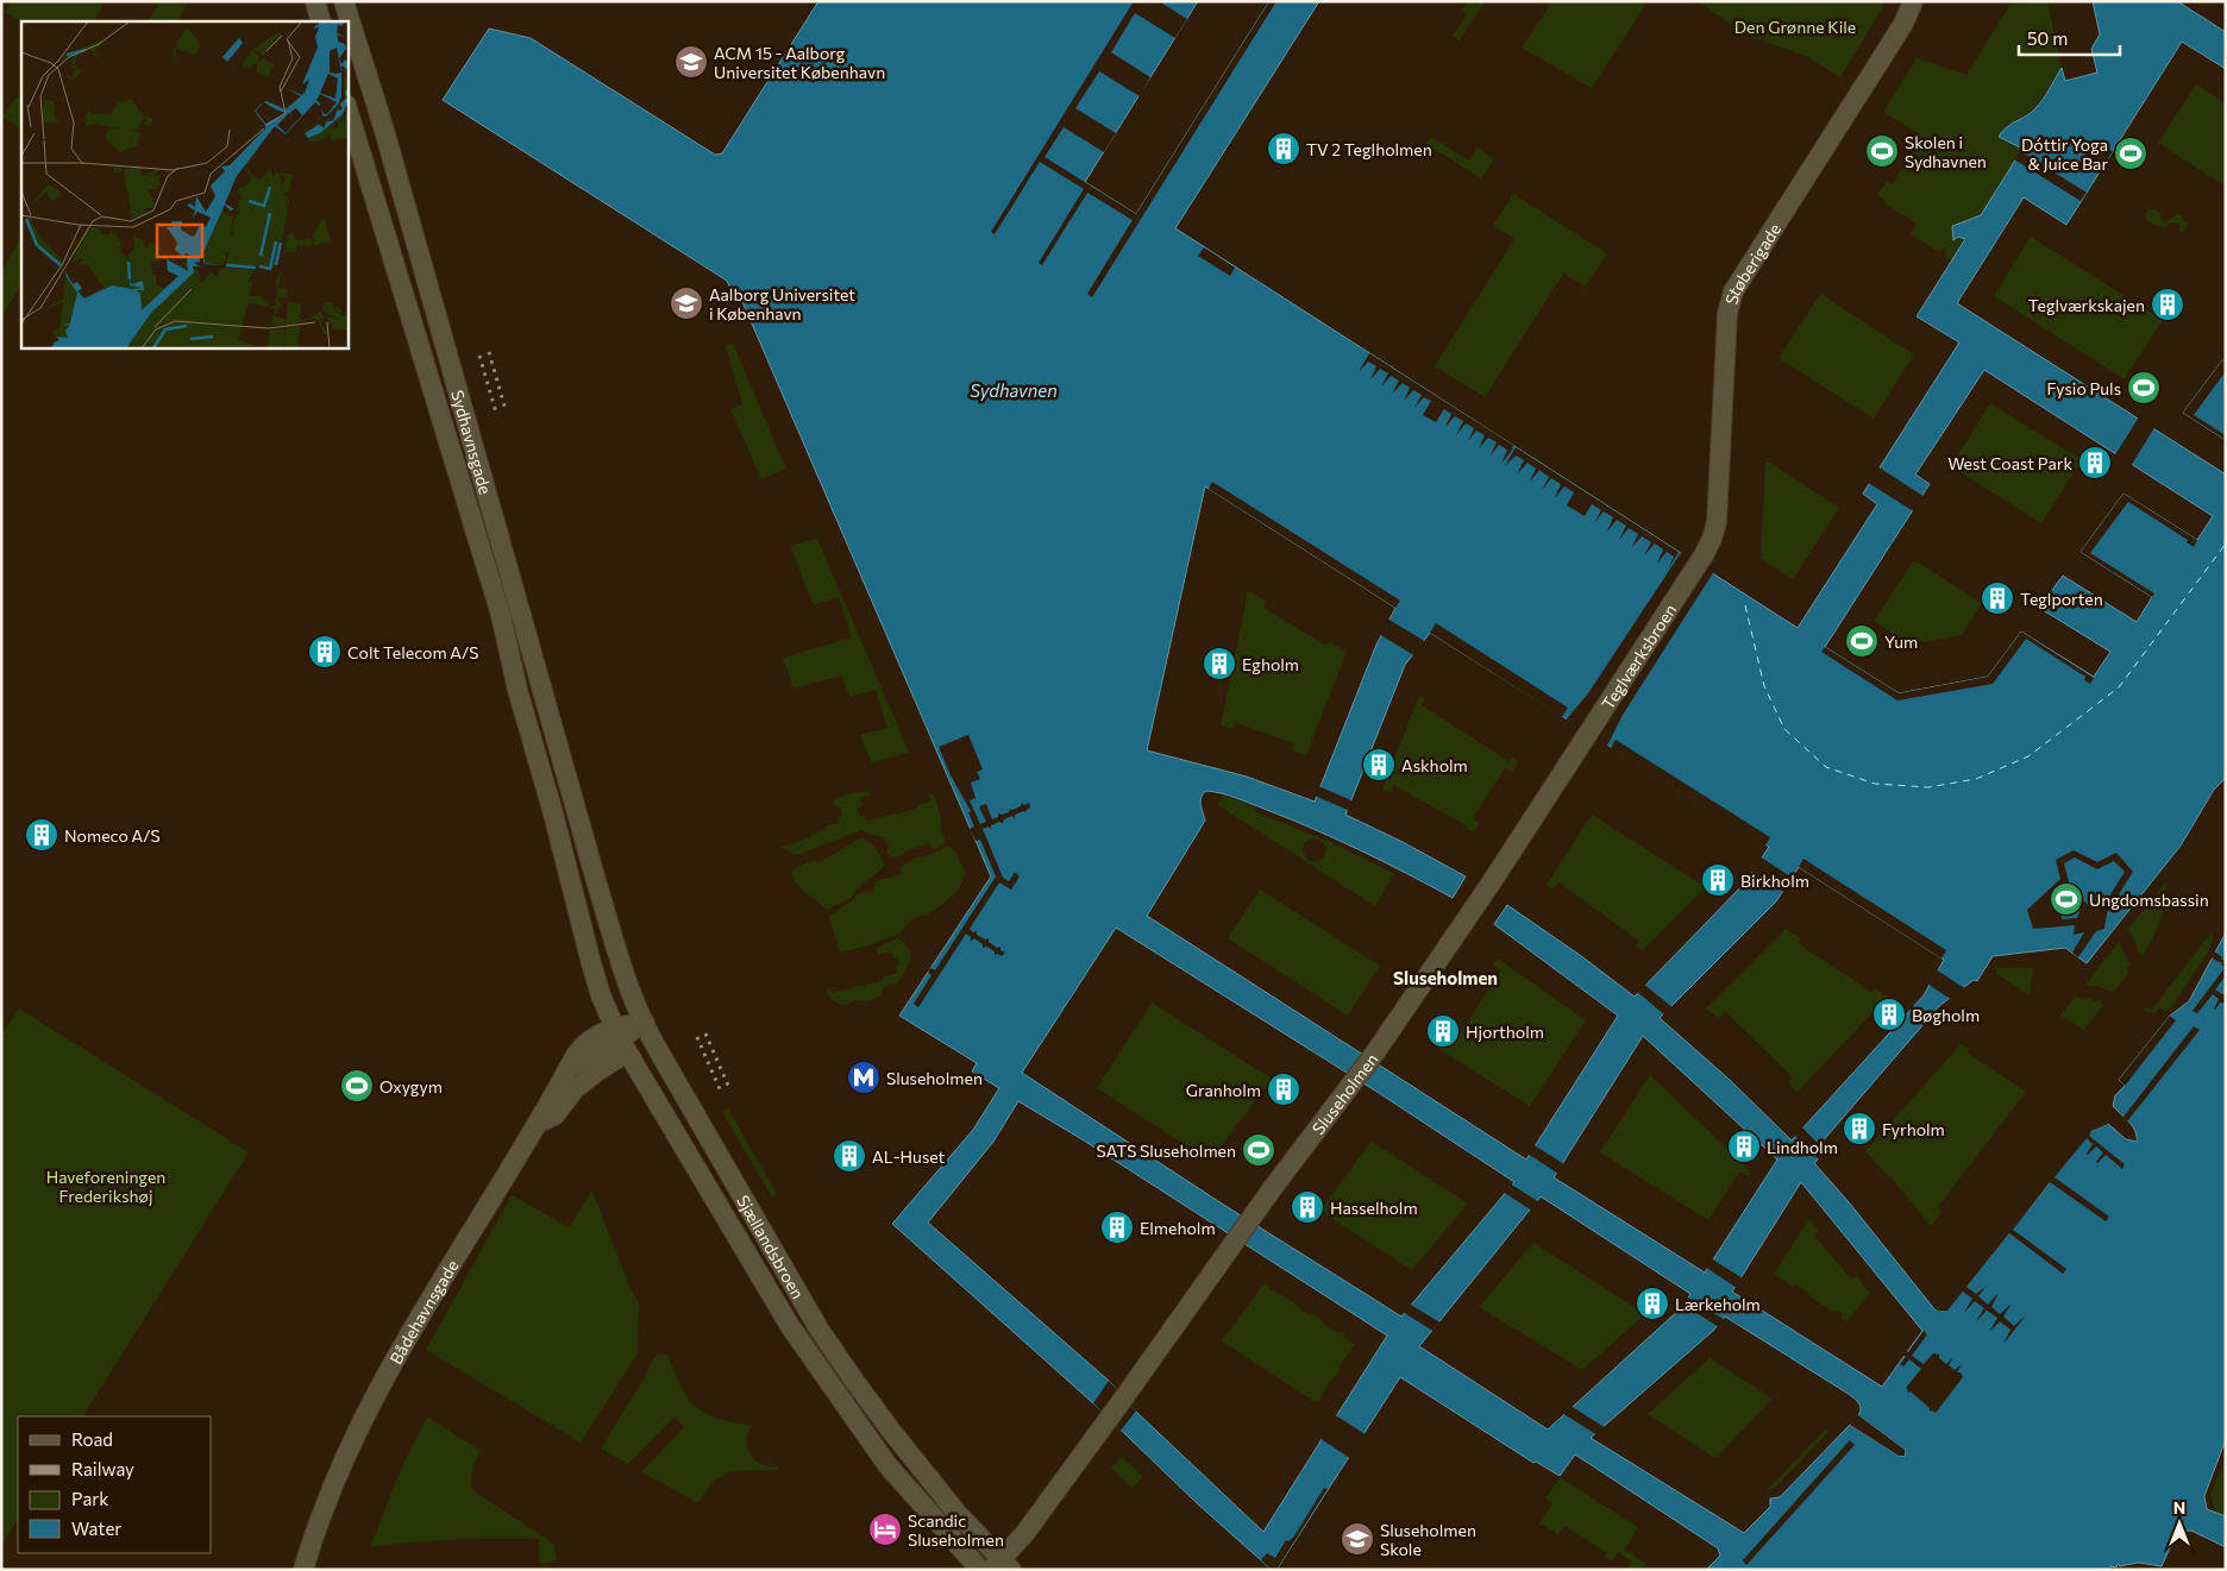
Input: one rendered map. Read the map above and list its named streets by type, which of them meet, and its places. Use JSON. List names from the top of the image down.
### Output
{
  "streets": {
    "street": [
      "Støberigade",
      "Sydhavnsgade",
      "Teglværksbroen",
      "Sluseholmen",
      "Sjællandsbroen",
      "Bådehavnsgade"
    ]
  },
  "crossings": [
    ["Støberigade", "Teglværksbroen"],
    ["Sydhavnsgade", "Sjællandsbroen"],
    ["Teglværksbroen", "Sluseholmen"],
    ["Sluseholmen", "Sjællandsbroen"],
    ["Sjællandsbroen", "Bådehavnsgade"]
  ],
  "districts": ["Sluseholmen"],
  "water": ["Sydhavnen"],
  "parks": ["Den Grønne Kile", "Haveforeningen Frederikshøj"],
  "places": {
    "school or university": ["ACM 15 - Aalborg Universitet København", "Aalborg Universitet i København", "Sluseholmen Skole"],
    "building": [
      "TV 2 Teglholmen",
      "Teglværkskajen",
      "West Coast Park",
      "Teglporten",
      "Colt Telecom A/S",
      "Egholm",
      "Askholm",
      "Nomeco A/S",
      "Birkholm",
      "Bøgholm",
      "Hjortholm",
      "Granholm",
      "Fyrholm",
      "Lindholm",
      "AL-Huset",
      "Hasselholm",
      "Elmeholm",
      "Lærkeholm"
    ],
    "sports": [
      "Skolen i Sydhavnen",
      "Dóttir Yoga & Juice Bar",
      "Fysio Puls",
      "Yum",
      "Ungdomsbassin",
      "Oxygym",
      "SATS Sluseholmen"
    ],
    "metro station": ["Sluseholmen"],
    "hotel": ["Scandic Sluseholmen"]
  },
  "legend": [
    "Road",
    "Railway",
    "Park",
    "Water"
  ],
  "scale_bar": "50 m",
  "north": "top"
}
